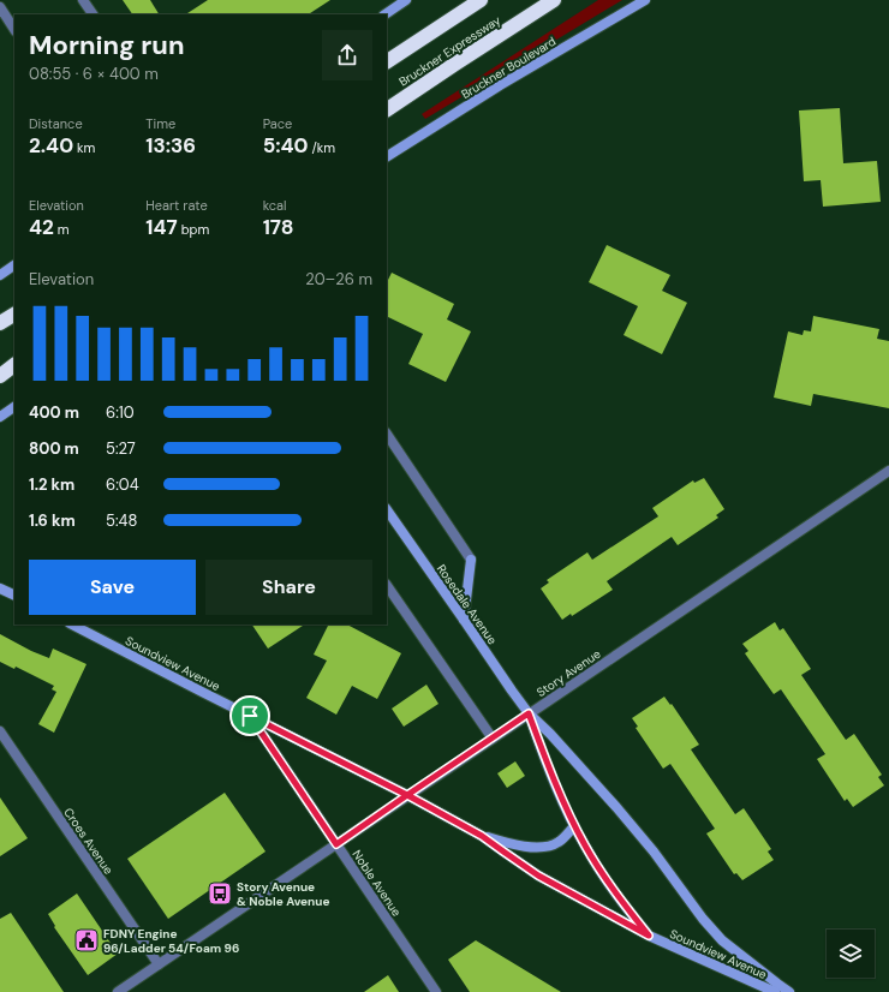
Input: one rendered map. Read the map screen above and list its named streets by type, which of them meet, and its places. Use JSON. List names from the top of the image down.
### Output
{
  "streets": {
    "highway": ["Bruckner Expressway"],
    "main road": ["Bruckner Boulevard", "Rosedale Avenue", "Soundview Avenue"],
    "street": ["Story Avenue", "Croes Avenue", "Noble Avenue"]
  },
  "crossings": [
    ["Rosedale Avenue", "Soundview Avenue"],
    ["Rosedale Avenue", "Story Avenue"],
    ["Soundview Avenue", "Story Avenue"],
    ["Soundview Avenue", "Noble Avenue"],
    ["Story Avenue", "Croes Avenue"],
    ["Story Avenue", "Noble Avenue"]
  ],
  "places": {
    "bus stop": ["Story Avenue & Noble Avenue"],
    "public building": ["FDNY Engine 96/Ladder 54/Foam 96"]
  },
  "page": {
    "heading": ["Morning run", "08:55 · 6 × 400 m"],
    "stats": [
      ["Distance", "2.40 km"],
      ["Time", "13:36"],
      ["Pace", "5:40 /km"],
      ["Elevation", "42 m"],
      ["Heart rate", "147 bpm"],
      ["kcal", "178"]
    ],
    "chart": ["Elevation", "20–26 m"],
    "list": [
      {
        "name": "400 m",
        "note": "6:10"
      },
      {
        "name": "800 m",
        "note": "5:27"
      },
      {
        "name": "1.2 km",
        "note": "6:04"
      },
      {
        "name": "1.6 km",
        "note": "5:48"
      }
    ],
    "buttons": ["Save", "Share"]
  }
}
